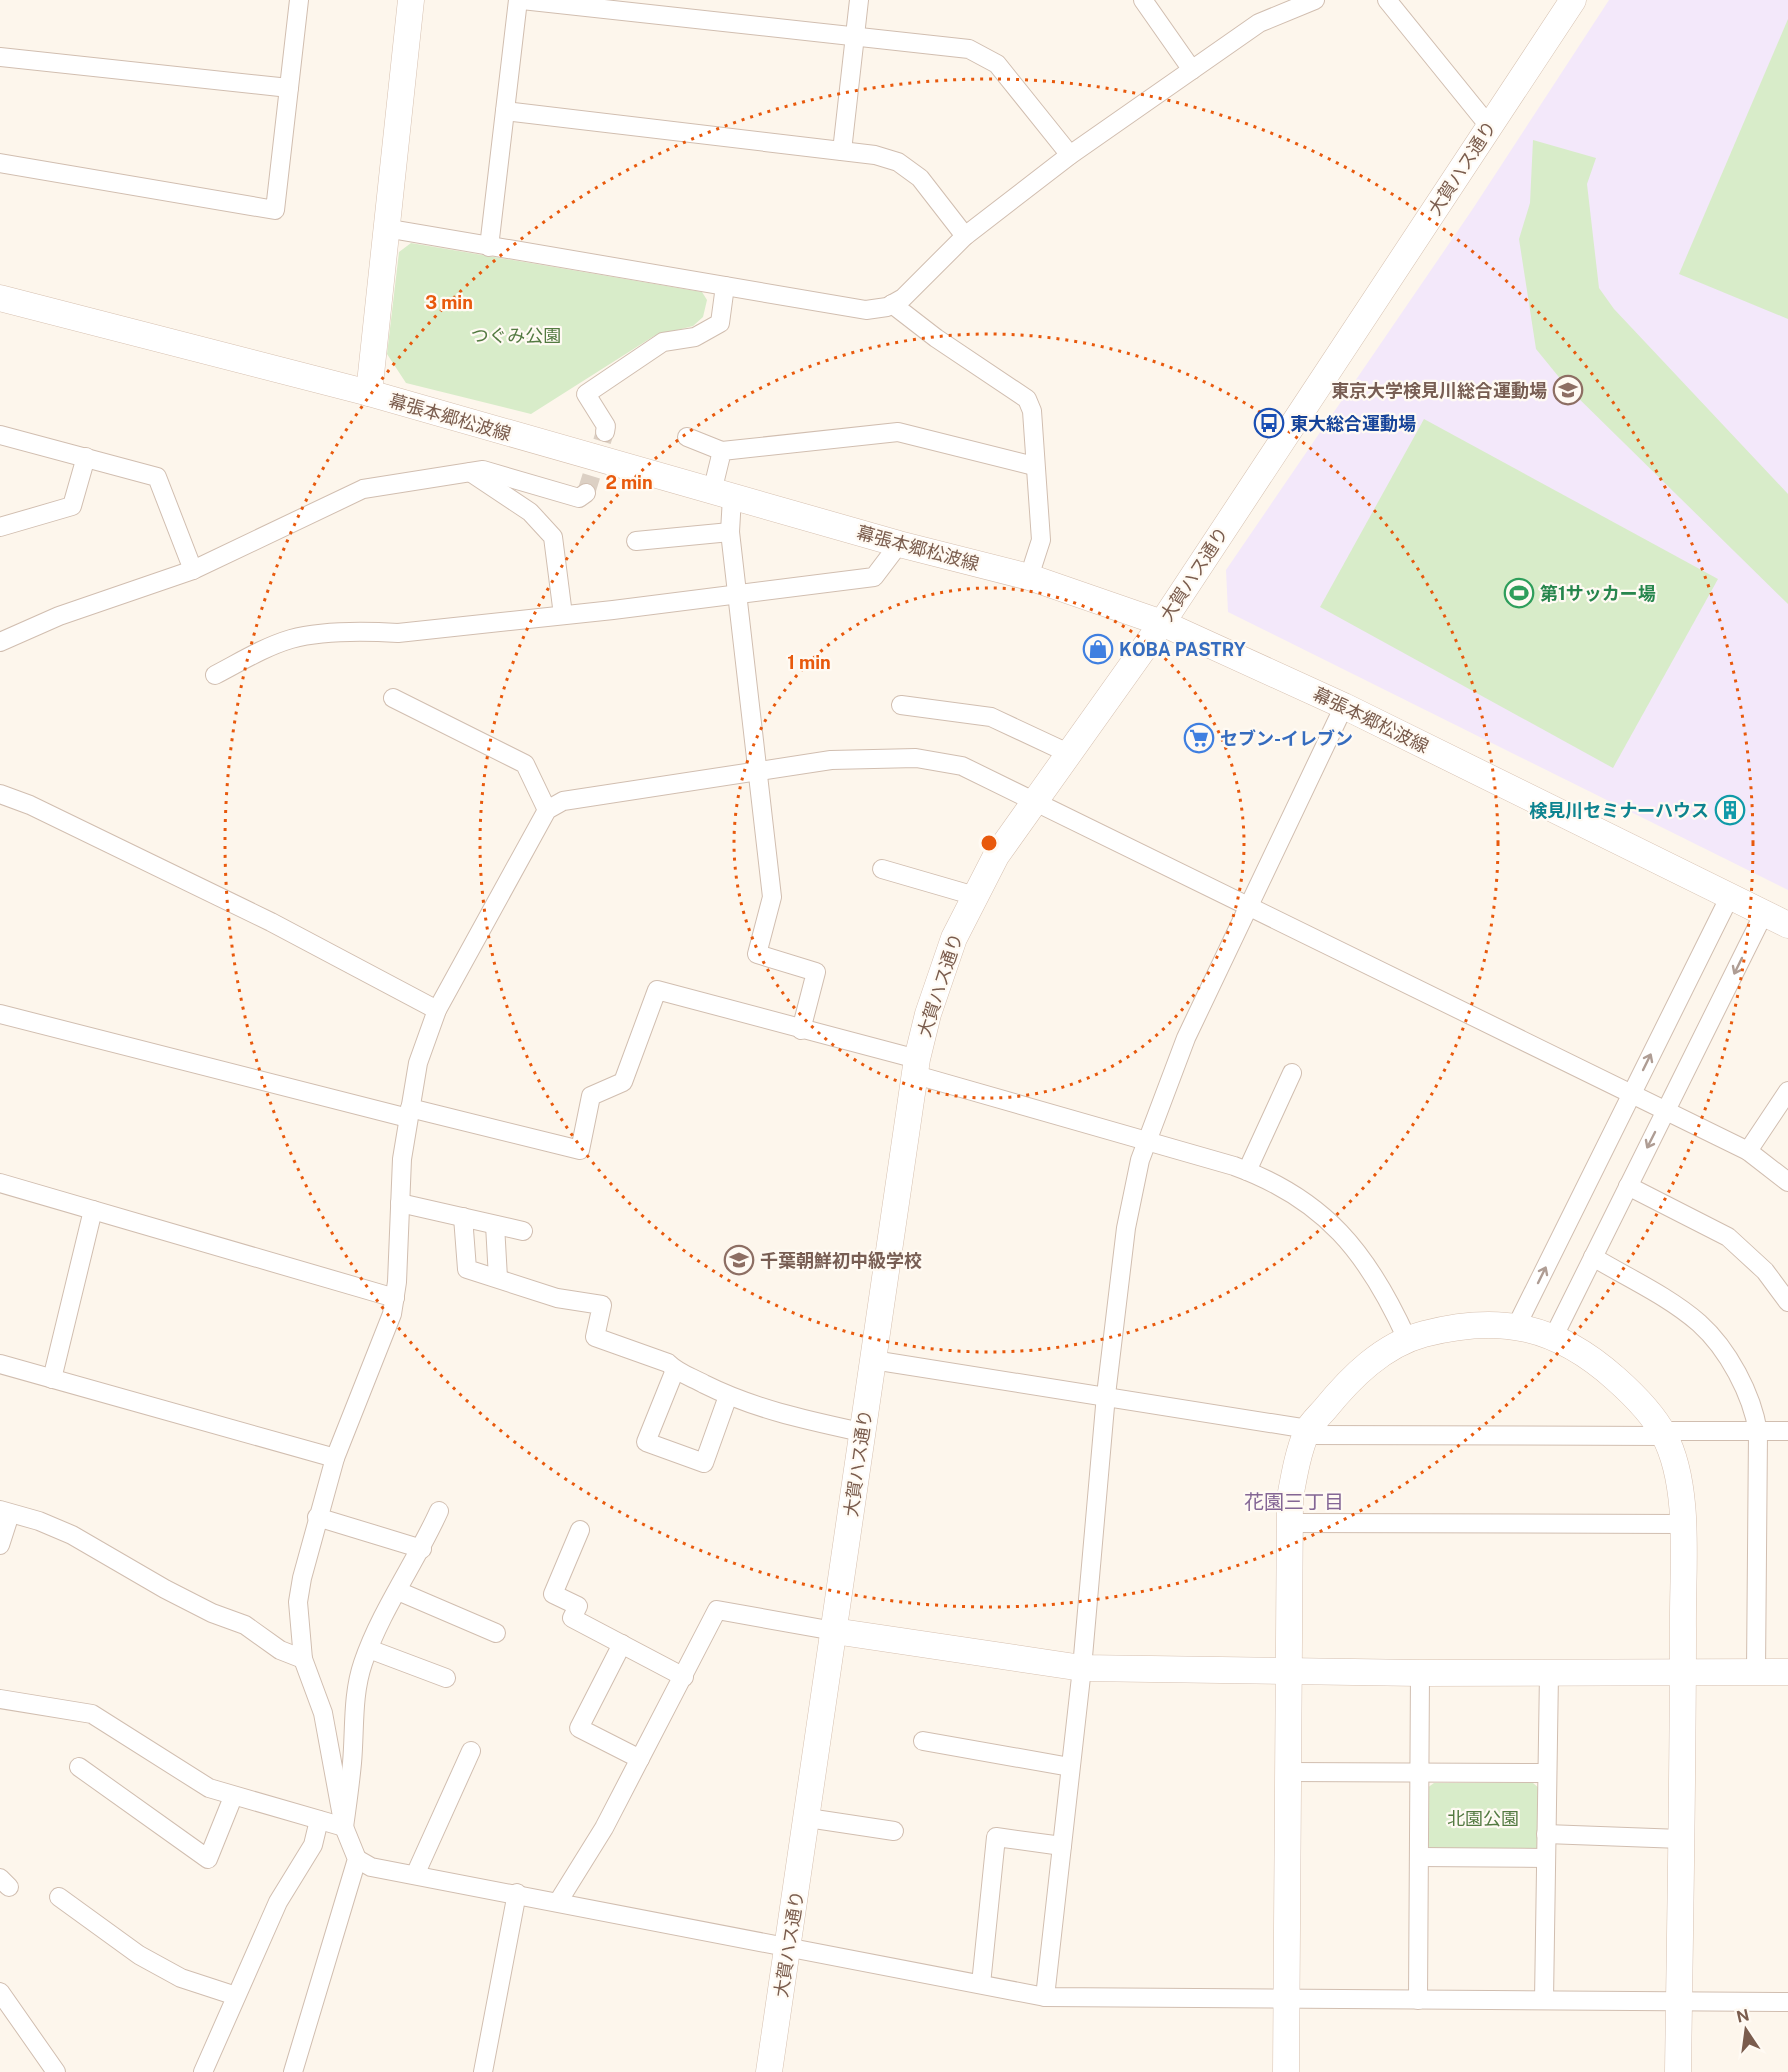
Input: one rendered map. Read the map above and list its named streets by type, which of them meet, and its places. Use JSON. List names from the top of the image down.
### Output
{
  "streets": {
    "street": ["大賀ハス通り", "幕張本郷松波線"]
  },
  "crossings": [
    ["大賀ハス通り", "幕張本郷松波線"]
  ],
  "districts": ["花園三丁目"],
  "parks": ["つぐみ公園", "北園公園"],
  "places": {
    "school or university": ["東京大学検見川総合運動場", "千葉朝鮮初中級学校"],
    "bus stop": ["東大総合運動場"],
    "sports": ["第1サッカー場"],
    "shop": ["KOBA PASTRY"],
    "supermarket": ["セブン-イレブン"],
    "building": ["検見川セミナーハウス"]
  },
  "north": "top",
  "rings": ["3 min", "2 min", "1 min"]
}
